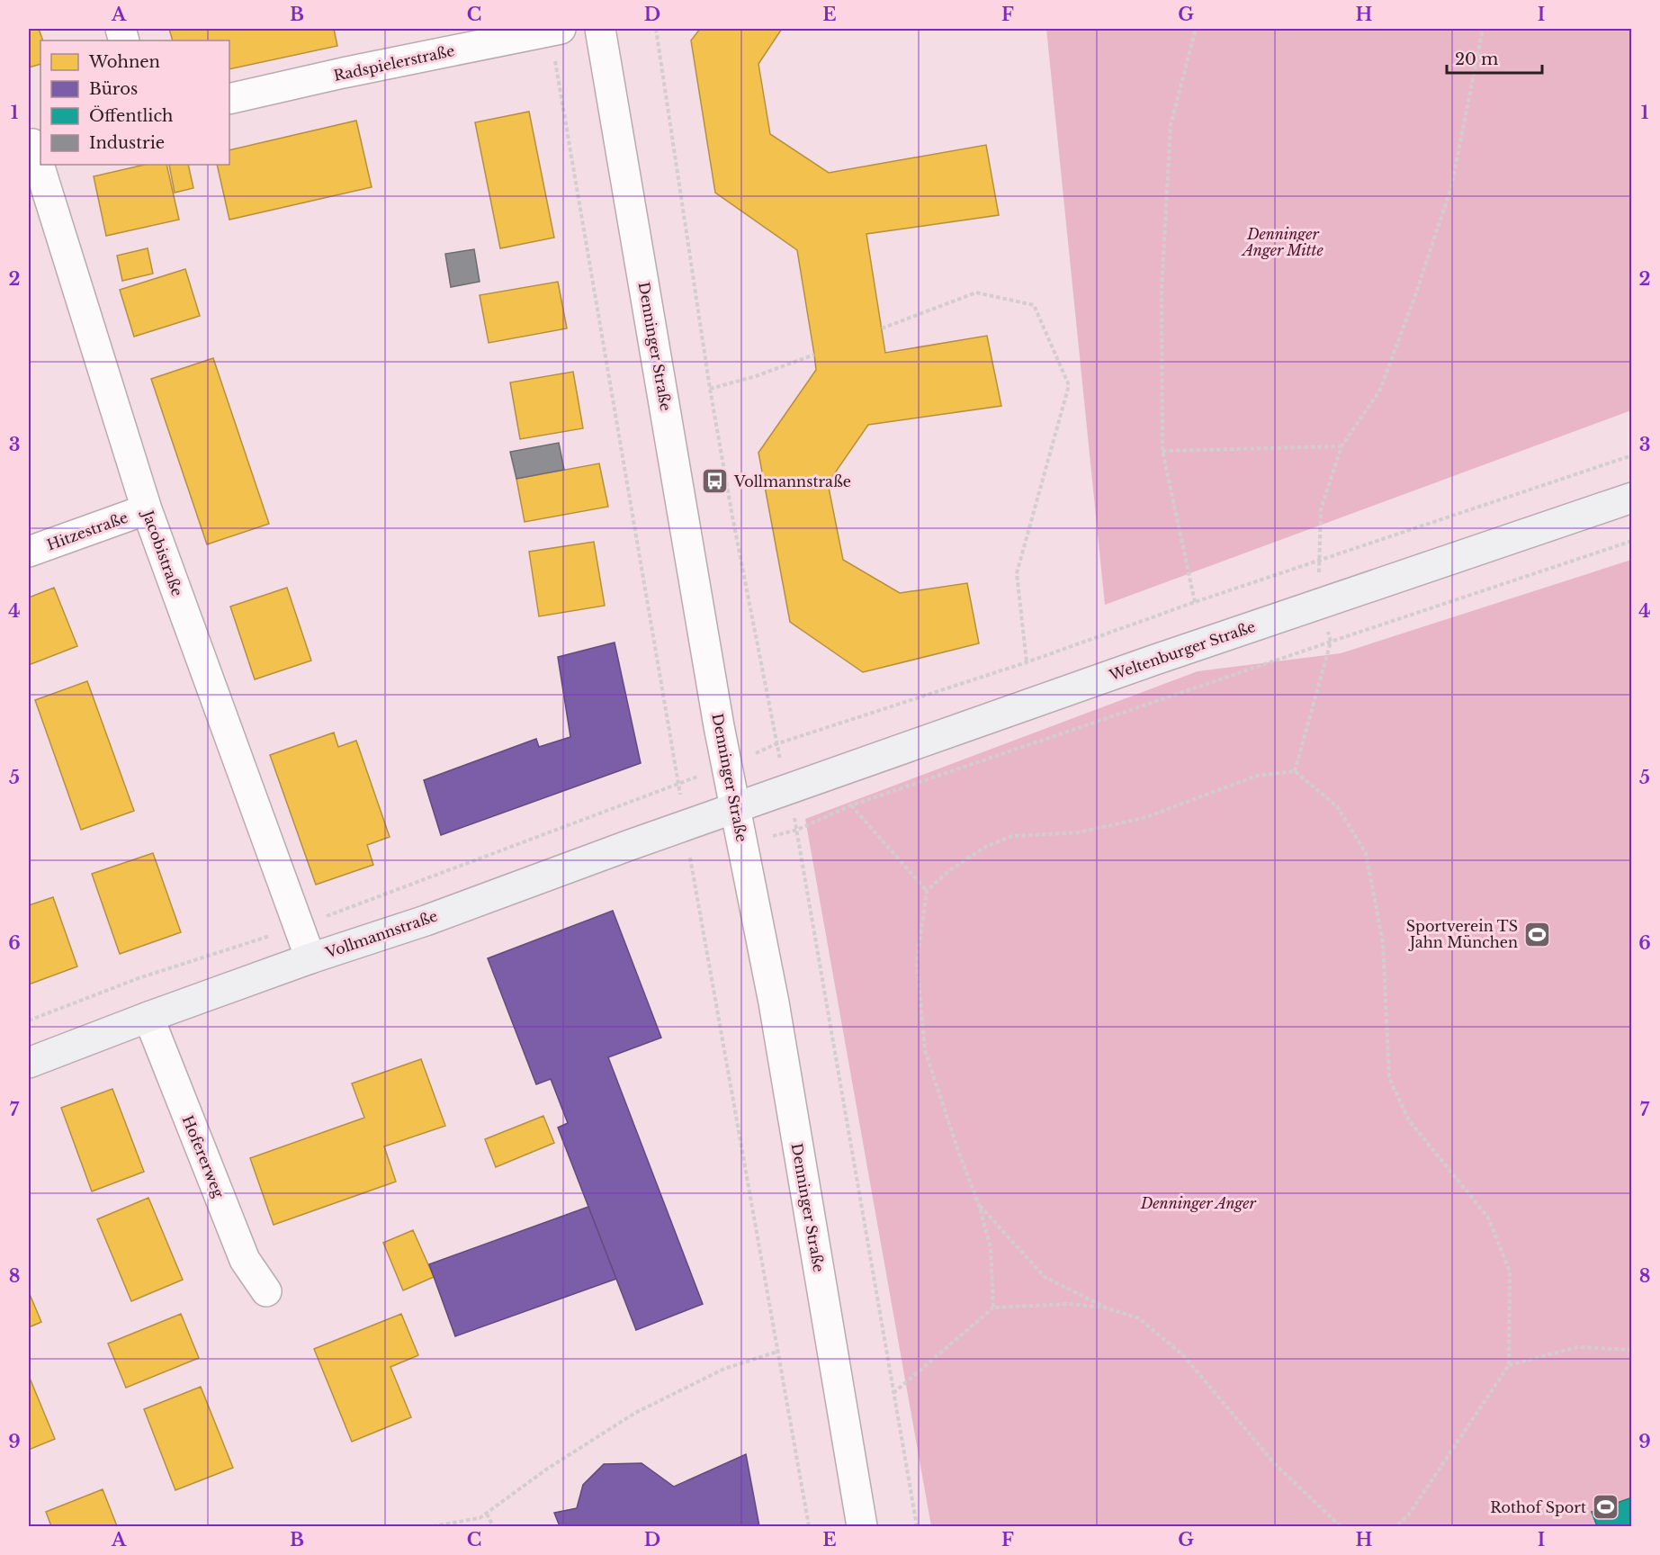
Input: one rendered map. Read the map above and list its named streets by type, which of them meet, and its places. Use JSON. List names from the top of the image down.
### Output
{
  "streets": {
    "main road": ["Weltenburger Straße", "Vollmannstraße"],
    "street": [
      "Radspielerstraße",
      "Denninger Straße",
      "Hitzestraße",
      "Jacobistraße",
      "Hofererweg"
    ]
  },
  "crossings": [
    ["Denninger Straße", "Weltenburger Straße"],
    ["Denninger Straße", "Vollmannstraße"],
    ["Hitzestraße", "Jacobistraße"],
    ["Jacobistraße", "Vollmannstraße"],
    ["Weltenburger Straße", "Vollmannstraße"],
    ["Vollmannstraße", "Hofererweg"]
  ],
  "parks": ["Denninger Anger Mitte", "Denninger Anger"],
  "places": {
    "bus stop": ["Vollmannstraße"],
    "sports": ["Sportverein TS Jahn München", "Rothof Sport"]
  },
  "legend": [
    "Wohnen",
    "Büros",
    "Öffentlich",
    "Industrie"
  ],
  "scale_bar": "20 m",
  "grid": {
    "columns": [
      "A",
      "B",
      "C",
      "D",
      "E",
      "F",
      "G",
      "H",
      "I"
    ],
    "rows": [
      "1",
      "2",
      "3",
      "4",
      "5",
      "6",
      "7",
      "8",
      "9"
    ]
  }
}
